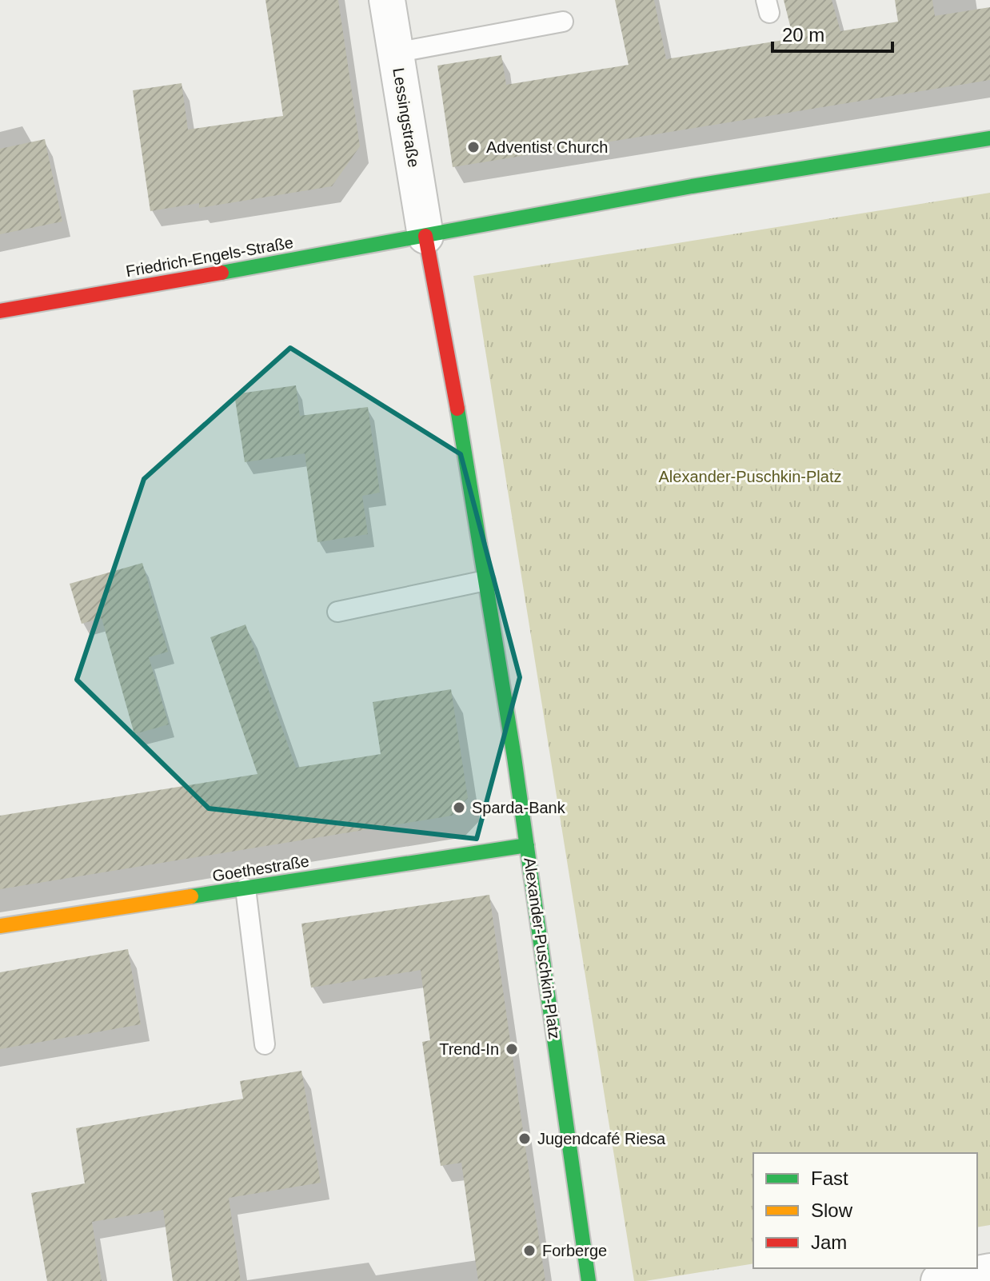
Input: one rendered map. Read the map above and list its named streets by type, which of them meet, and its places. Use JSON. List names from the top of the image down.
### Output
{
  "streets": {
    "main road": ["Friedrich-Engels-Straße", "Goethestraße", "Alexander-Puschkin-Platz"],
    "street": ["Lessingstraße"]
  },
  "crossings": [
    ["Lessingstraße", "Friedrich-Engels-Straße"],
    ["Lessingstraße", "Alexander-Puschkin-Platz"],
    ["Friedrich-Engels-Straße", "Alexander-Puschkin-Platz"],
    ["Goethestraße", "Alexander-Puschkin-Platz"]
  ],
  "parks": ["Alexander-Puschkin-Platz"],
  "places": [
    "Adventist Church",
    "Sparda-Bank",
    "Trend-In",
    "Jugendcafé Riesa",
    "Forberge"
  ],
  "legend": ["Fast", "Slow", "Jam"],
  "scale_bar": "20 m"
}
